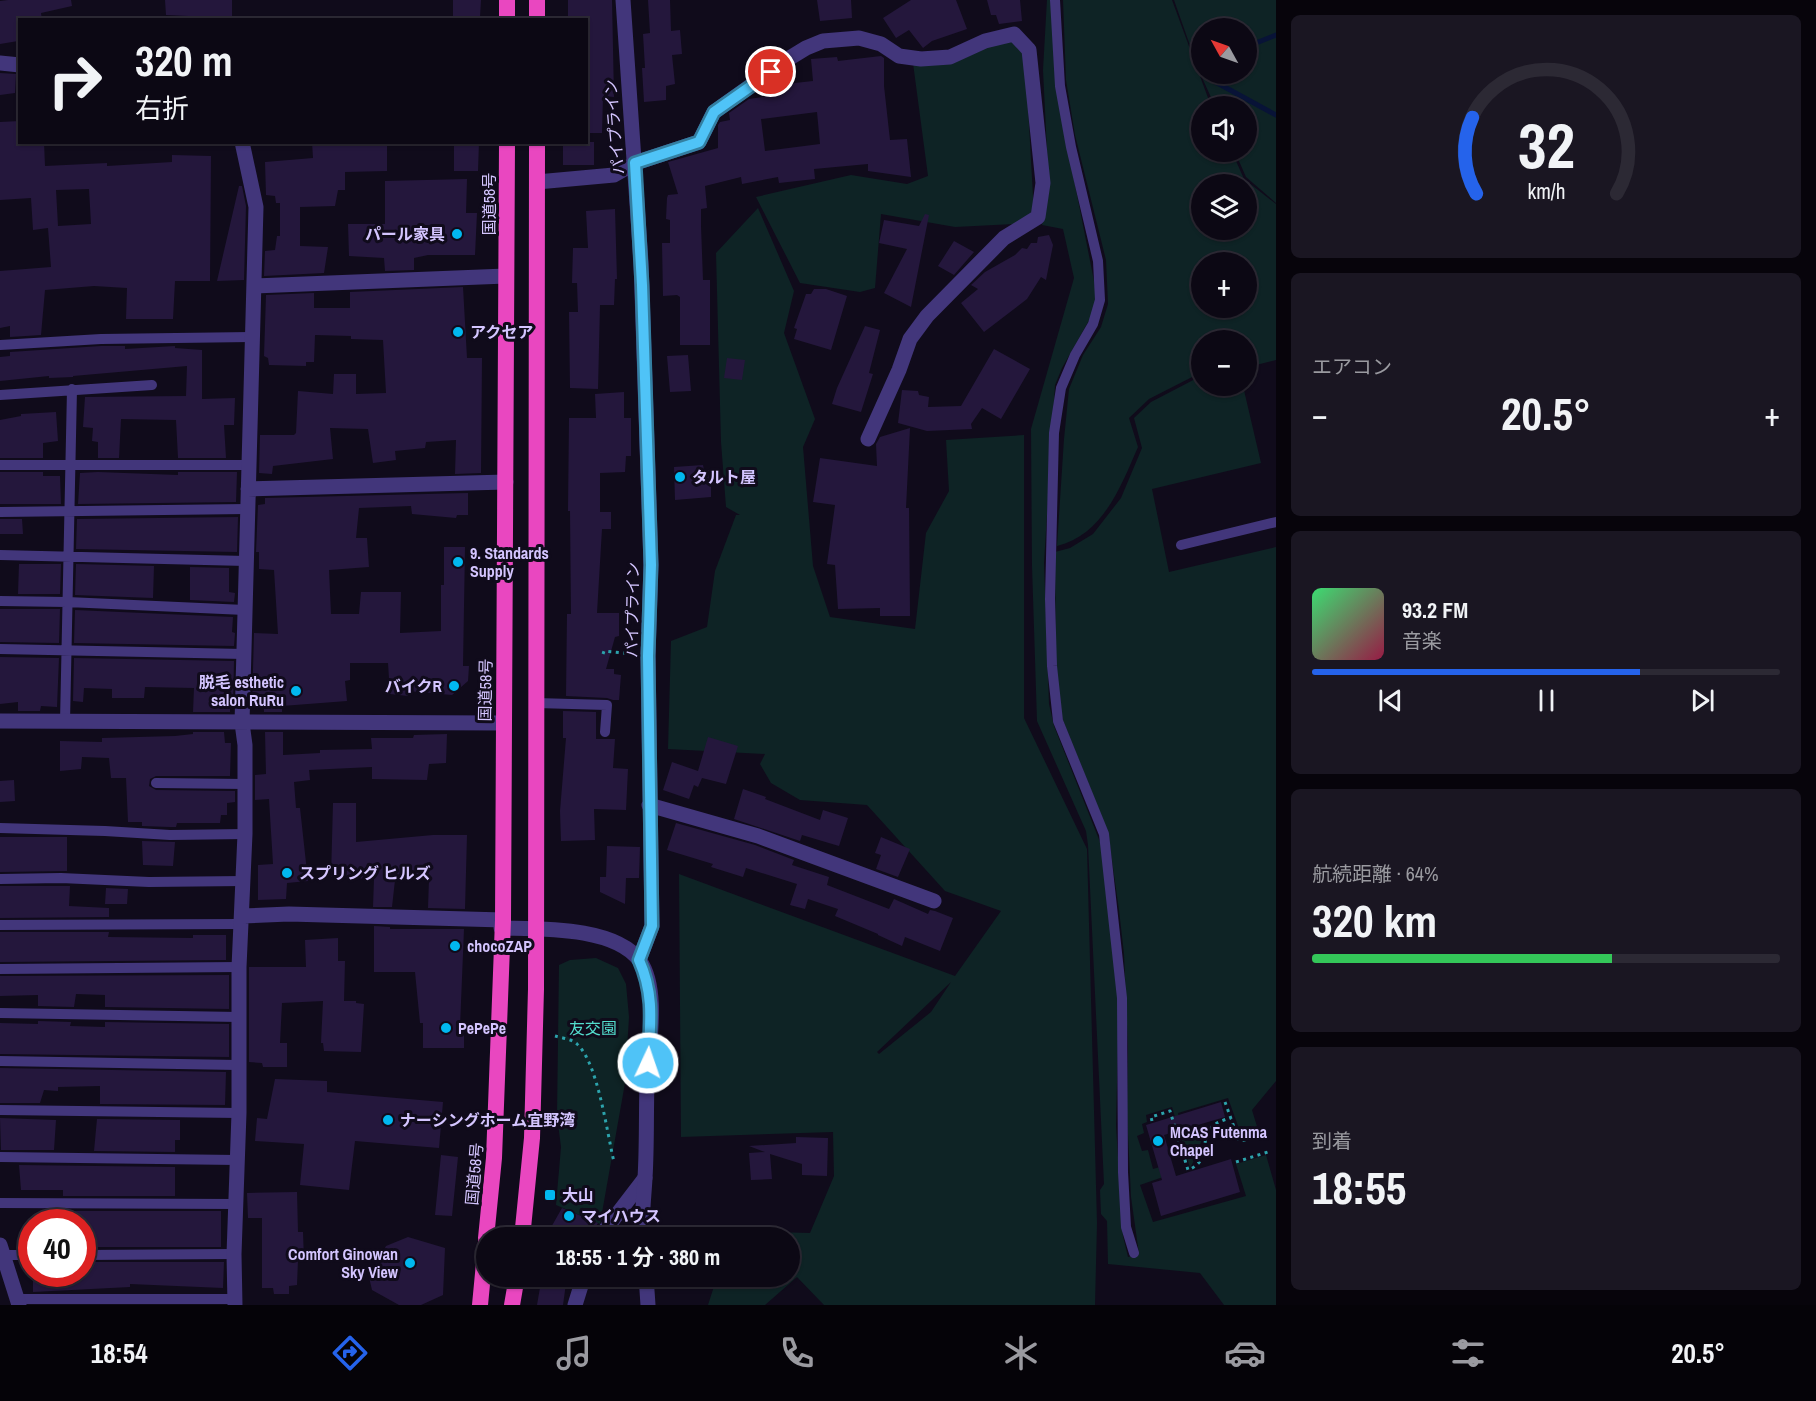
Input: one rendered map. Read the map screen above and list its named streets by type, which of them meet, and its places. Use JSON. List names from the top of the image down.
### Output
{
  "streets": {
    "highway": ["国道58号"],
    "street": ["パイプライン"]
  },
  "parks": ["友交園"],
  "places": {
    "other": [
      "パール家具",
      "アクセア",
      "タルト屋",
      "9. Standards Supply",
      "バイクR",
      "脱毛 esthetic salon RuRu",
      "スプリング ヒルズ",
      "chocoZAP",
      "PePePe",
      "ナーシングホーム宜野湾",
      "MCAS Futenma Chapel",
      "マイハウス",
      "Comfort Ginowan Sky View"
    ],
    "transit": ["大山"]
  },
  "north": "top left",
  "page": {
    "map_buttons": ["+", "−"],
    "turn": ["320 m", "右折"],
    "tile": [
      "エアコン",
      ["航続距離 · 64%", "320 km"],
      ["到着", "18:55"]
    ],
    "heat": ["−", "20.5°", "+"],
    "song": ["93.2 FM", "音楽"],
    "limit": "40",
    "trip": "18:55 · 1 分 · 380 m",
    "tabs": ["18:54", "20.5°"],
    "gauge": ["32", "km/h"]
  }
}
